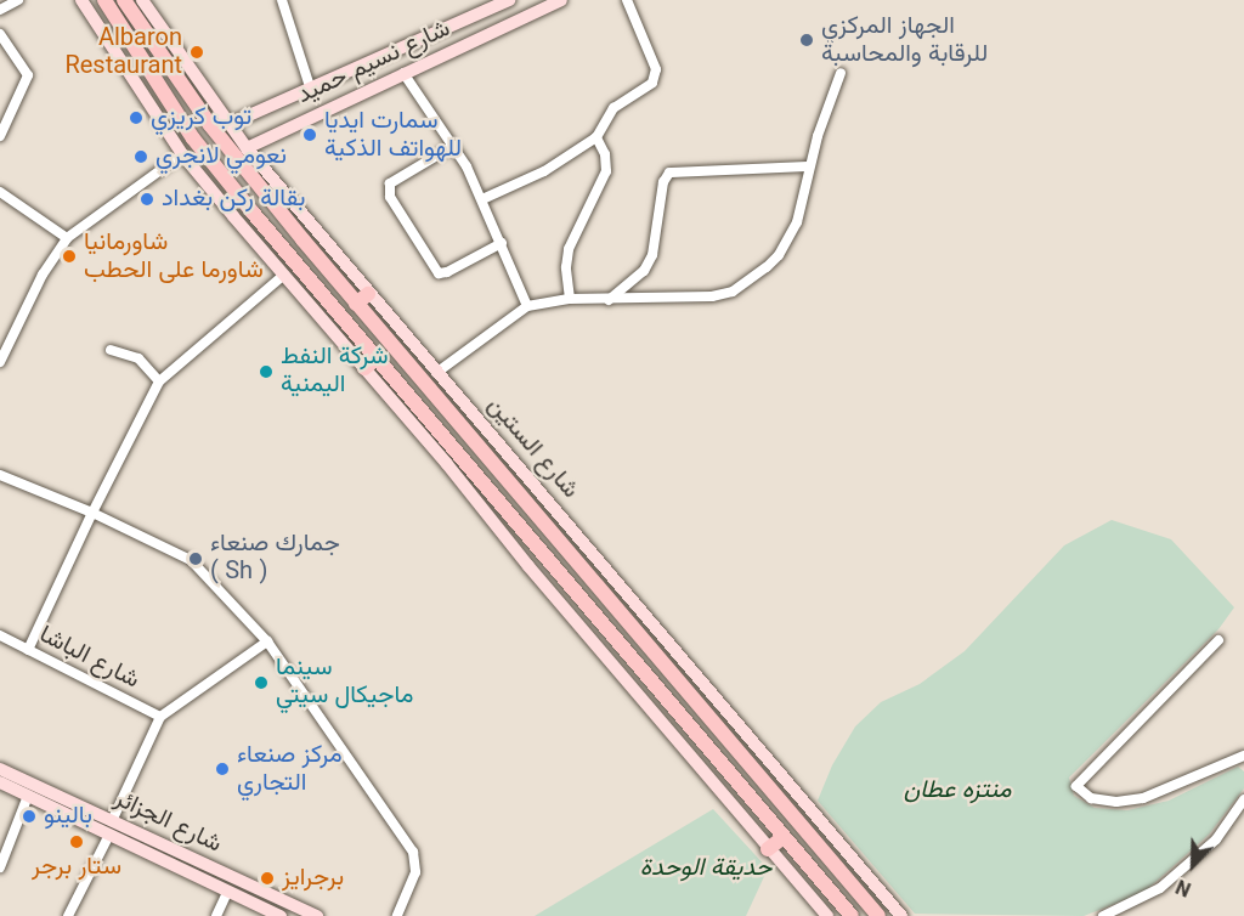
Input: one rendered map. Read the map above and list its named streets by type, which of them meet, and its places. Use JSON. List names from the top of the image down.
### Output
{
  "streets": {
    "highway": ["شارع الستين"],
    "main road": ["شارع نسيم حميد", "شارع الجزائر"],
    "street": ["شارع الباشا"]
  },
  "crossings": [
    ["شارع نسيم حميد", "شارع الستين"]
  ],
  "parks": ["منتزه عطان", "حديقة الوحدة"],
  "places": [
    "الجهاز المركزي للرقابة والمحاسبة",
    "Albaron Restaurant",
    "توب كريزي",
    "سمارت ايديا للهواتف الذكية",
    "نعومي لانجري",
    "بقالة ركن بغداد",
    "شاورمانيا شاورما على الحطب",
    "شركة النفط اليمنية",
    "جمارك صنعاء ( Sh )",
    "سينما ماجيكال سيتي",
    "مركز صنعاء التجاري",
    "بالينو",
    "ستار برجر",
    "برجرايز"
  ],
  "north": "bottom left"
}
